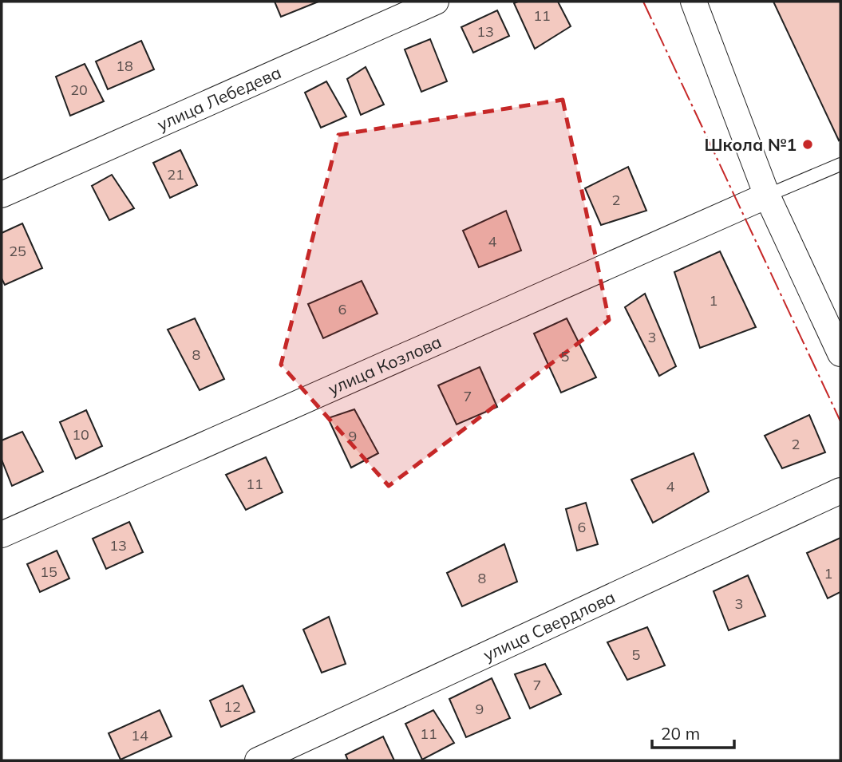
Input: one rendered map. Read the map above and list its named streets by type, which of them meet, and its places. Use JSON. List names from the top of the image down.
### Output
{
  "streets": {
    "street": ["улица Лебедева", "улица Козлова", "улица Свердлова"]
  },
  "places": ["Школа №1"],
  "house_numbers": [
    "11",
    "13",
    "18",
    "20",
    "21",
    "2",
    "4",
    "25",
    "1",
    "6",
    "3",
    "8",
    "5",
    "7",
    "10",
    "9",
    "2",
    "11",
    "4",
    "6",
    "13",
    "15",
    "1",
    "8",
    "3",
    "5",
    "7",
    "12",
    "9",
    "11",
    "14"
  ],
  "scale_bar": "20 m"
}
